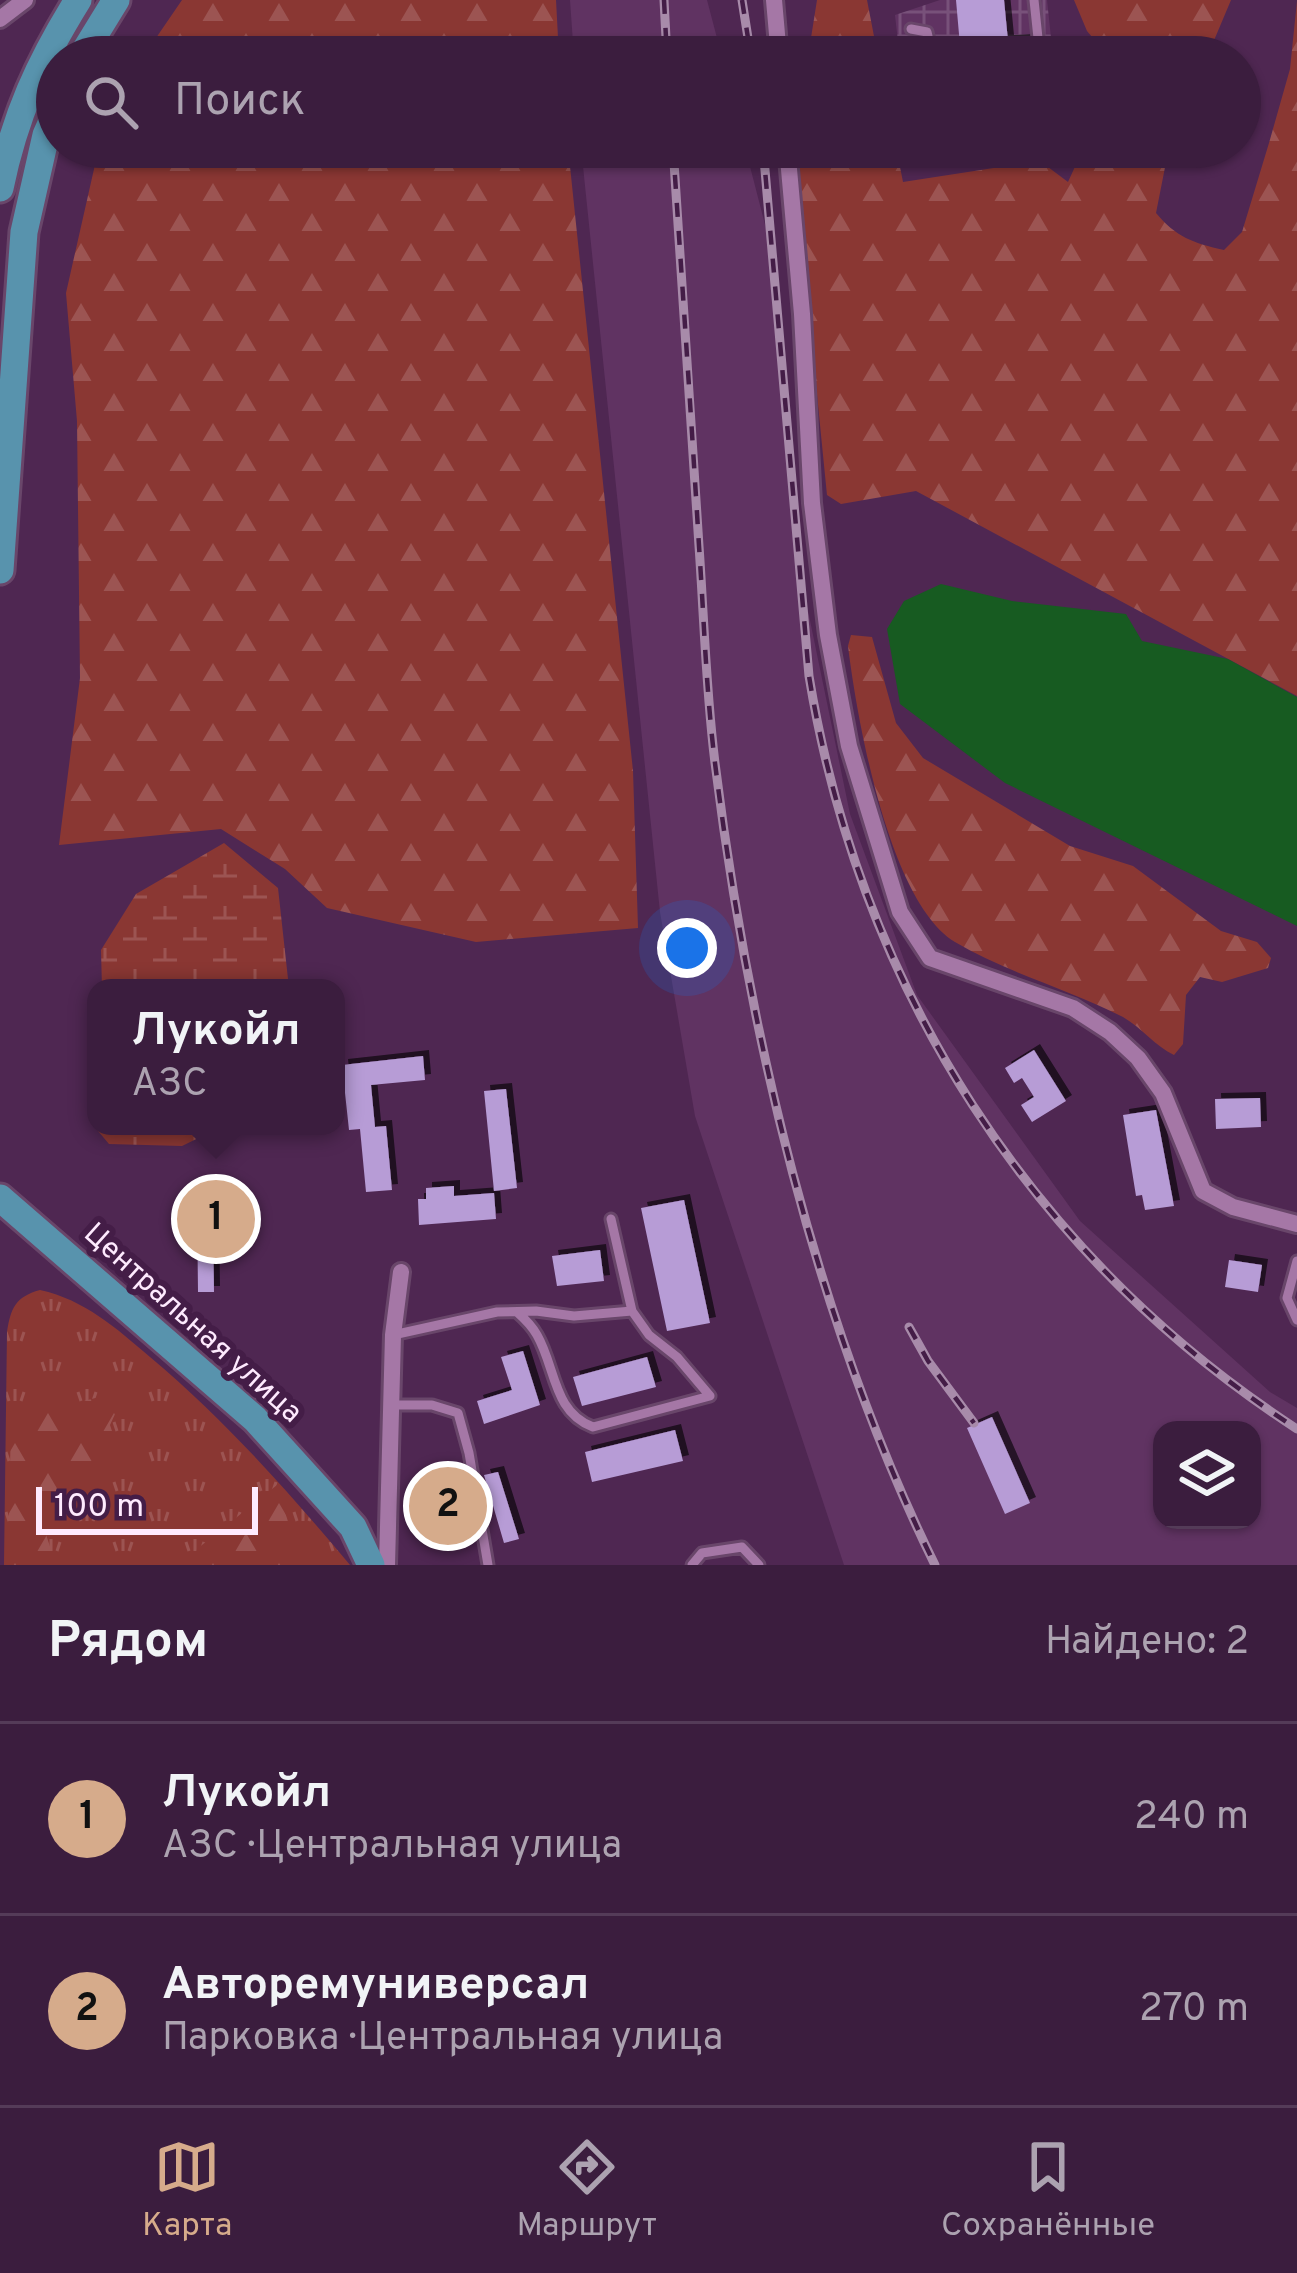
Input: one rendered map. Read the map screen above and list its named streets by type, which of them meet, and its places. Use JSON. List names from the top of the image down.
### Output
{
  "streets": {
    "main road": ["Центральная улица"]
  },
  "scale_bar": "100 m",
  "page": {
    "search": "Поиск",
    "popup": ["Лукойл", "АЗС"],
    "pins": ["1", "2"],
    "scale": "100 m",
    "heading": ["Рядом", "Найдено: 2"],
    "list": [
      {
        "mark": "1",
        "name": "Лукойл",
        "note": "АЗС · Центральная улица",
        "value": "240 m"
      },
      {
        "mark": "2",
        "name": "Авторемуниверсал",
        "note": "Парковка · Центральная улица",
        "value": "270 m"
      }
    ],
    "nav": ["Карта", "Маршрут", "Сохранённые"]
  }
}
